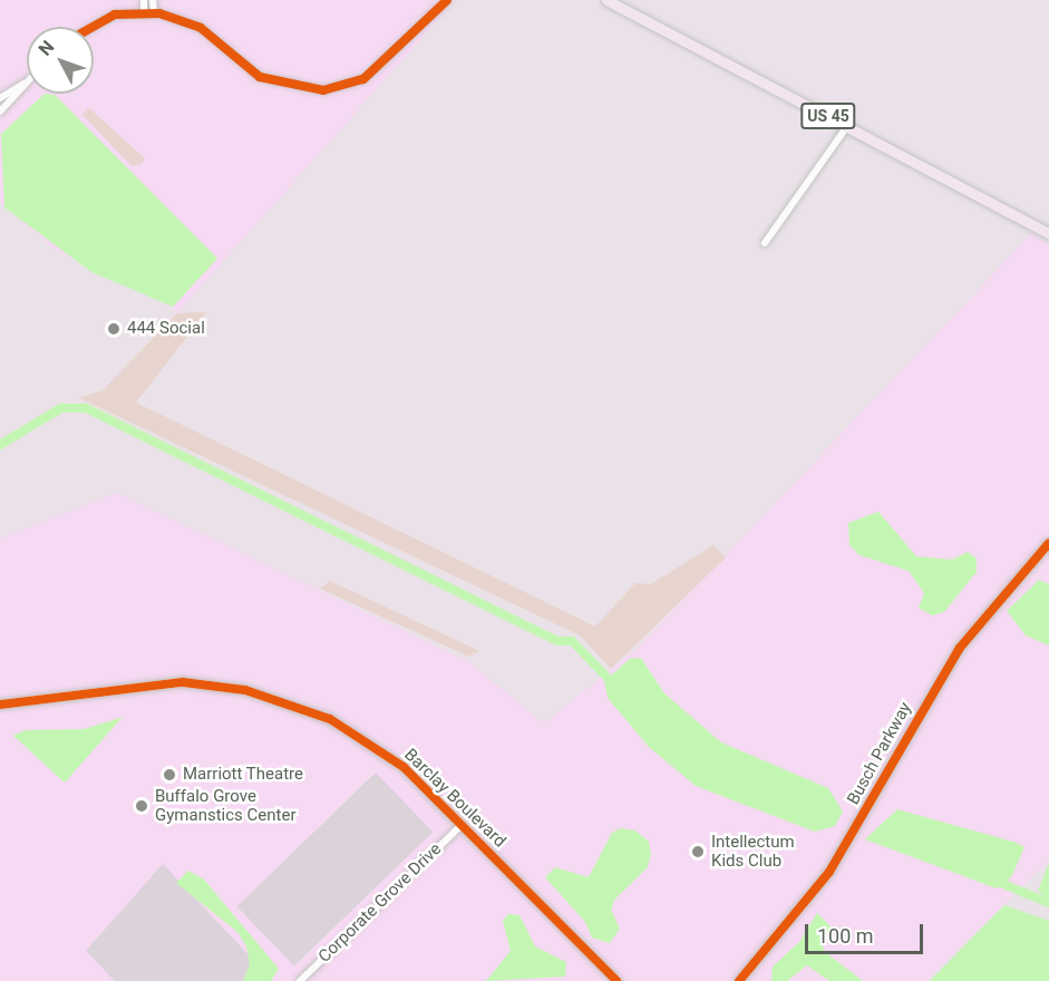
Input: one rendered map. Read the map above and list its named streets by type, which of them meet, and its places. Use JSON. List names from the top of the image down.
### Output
{
  "streets": {
    "main road": ["US 45"],
    "street": ["Busch Parkway", "Barclay Boulevard", "Corporate Grove Drive"]
  },
  "crossings": [
    ["Barclay Boulevard", "Corporate Grove Drive"]
  ],
  "places": [
    "444 Social",
    "Marriott Theatre",
    "Buffalo Grove Gymanstics Center",
    "Intellectum Kids Club"
  ],
  "scale_bar": "100 m",
  "north": "top left"
}
